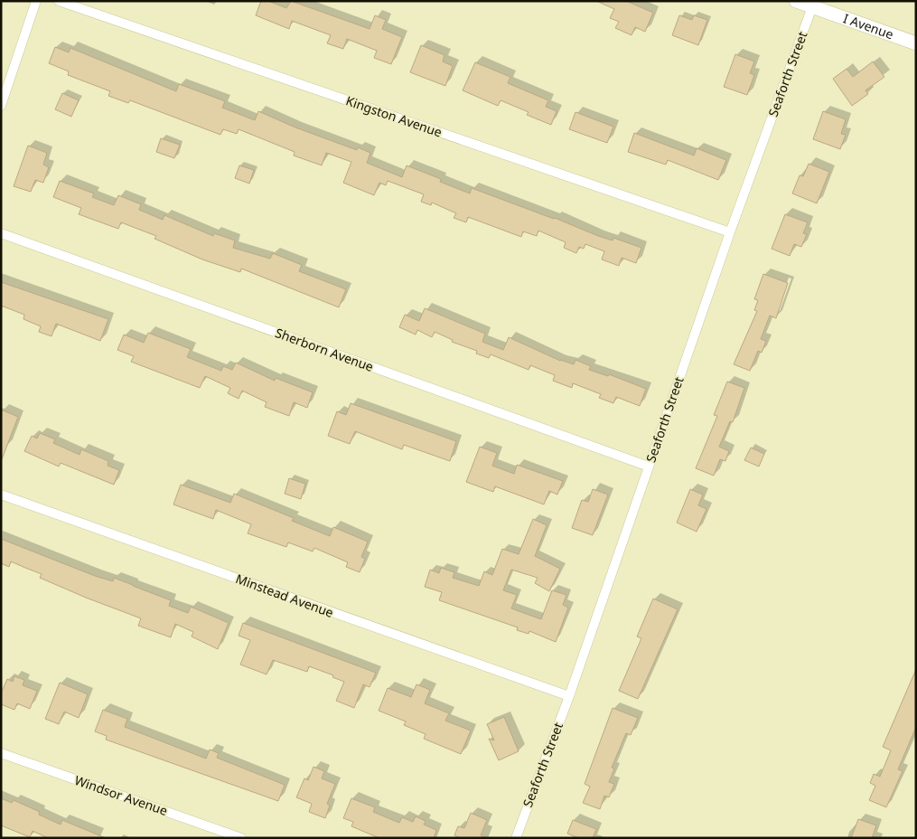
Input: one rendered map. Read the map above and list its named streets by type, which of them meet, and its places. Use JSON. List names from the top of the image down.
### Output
{
  "streets": {
    "main road": ["I Avenue"],
    "street": [
      "Seaforth Street",
      "Kingston Avenue",
      "Sherborn Avenue",
      "Minstead Avenue",
      "Windsor Avenue"
    ]
  },
  "crossings": [
    ["I Avenue", "Seaforth Street"],
    ["Seaforth Street", "Kingston Avenue"],
    ["Seaforth Street", "Sherborn Avenue"],
    ["Seaforth Street", "Minstead Avenue"]
  ]
}
